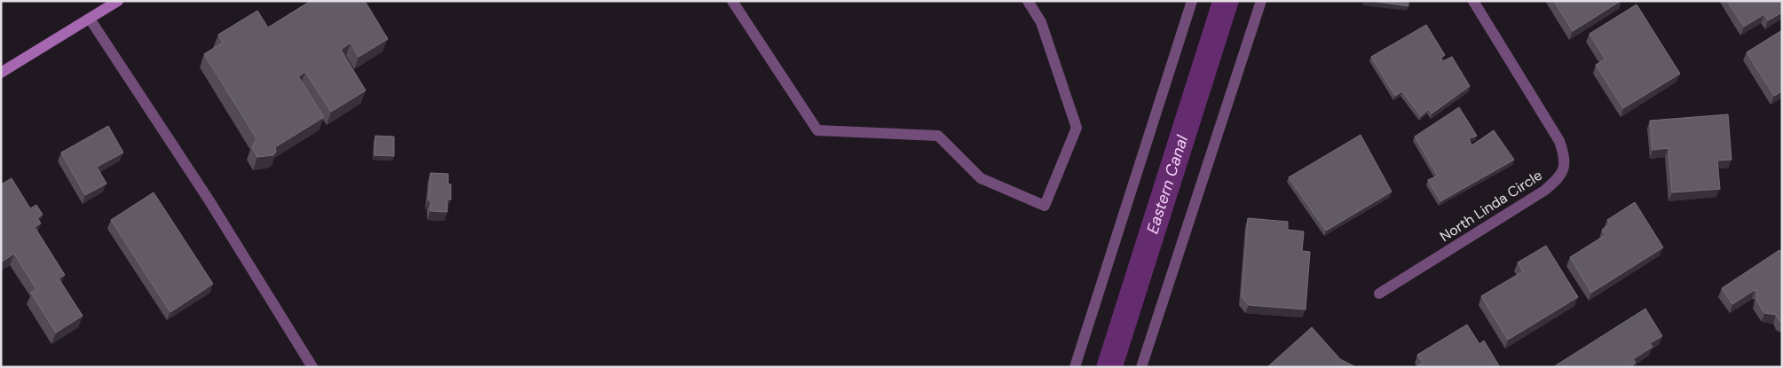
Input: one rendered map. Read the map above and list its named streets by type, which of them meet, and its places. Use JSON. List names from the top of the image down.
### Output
{
  "streets": {
    "street": ["North Linda Circle"]
  },
  "water": ["Eastern Canal"]
}
